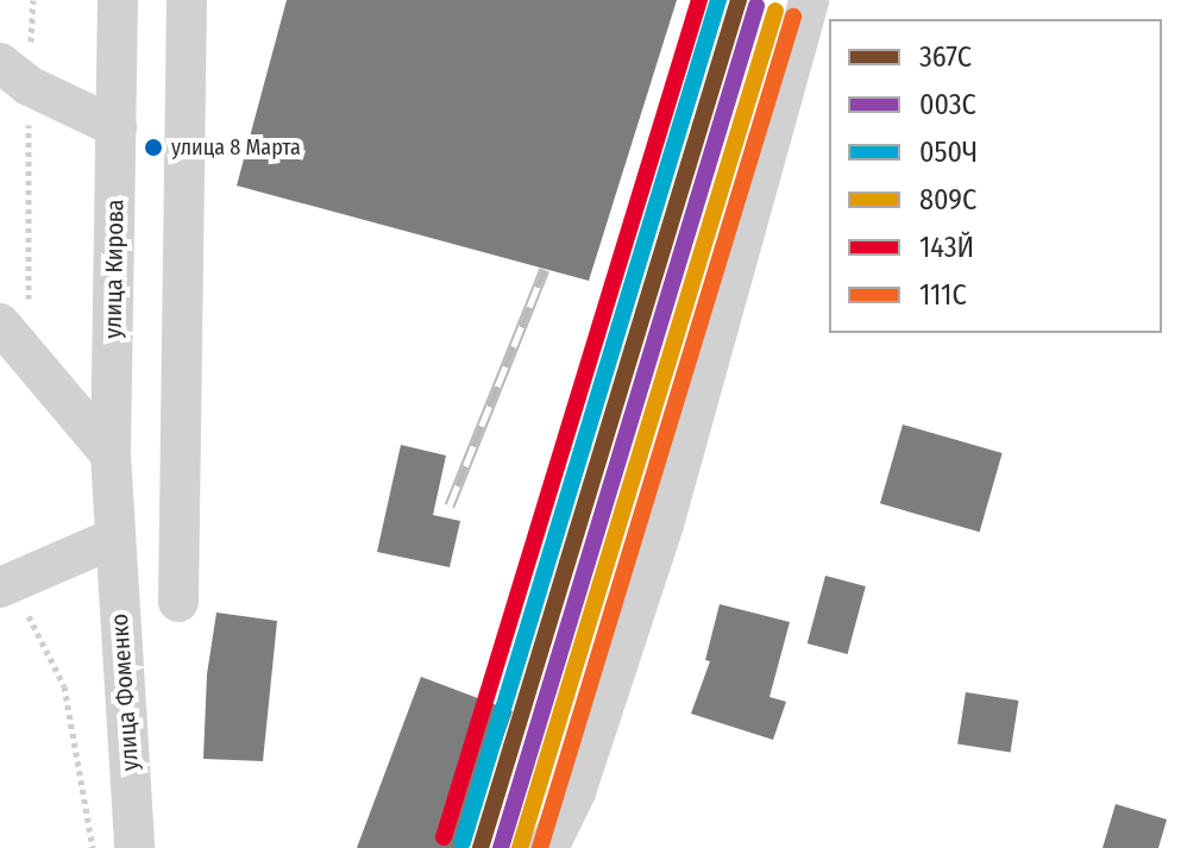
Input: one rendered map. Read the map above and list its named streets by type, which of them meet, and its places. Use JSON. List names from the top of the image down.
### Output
{
  "streets": {
    "street": ["улица Кирова", "улица Фоменко"]
  },
  "crossings": [
    ["улица Кирова", "улица Фоменко"]
  ],
  "places": ["улица 8 Марта"],
  "lines": [
    "transit line 367С",
    "transit line 050Ч",
    "transit line 143Й",
    "transit line 003С",
    "transit line 809С",
    "transit line 111С"
  ],
  "legend": [
    "367С",
    "003С",
    "050Ч",
    "809С",
    "143Й",
    "111С"
  ]
}
